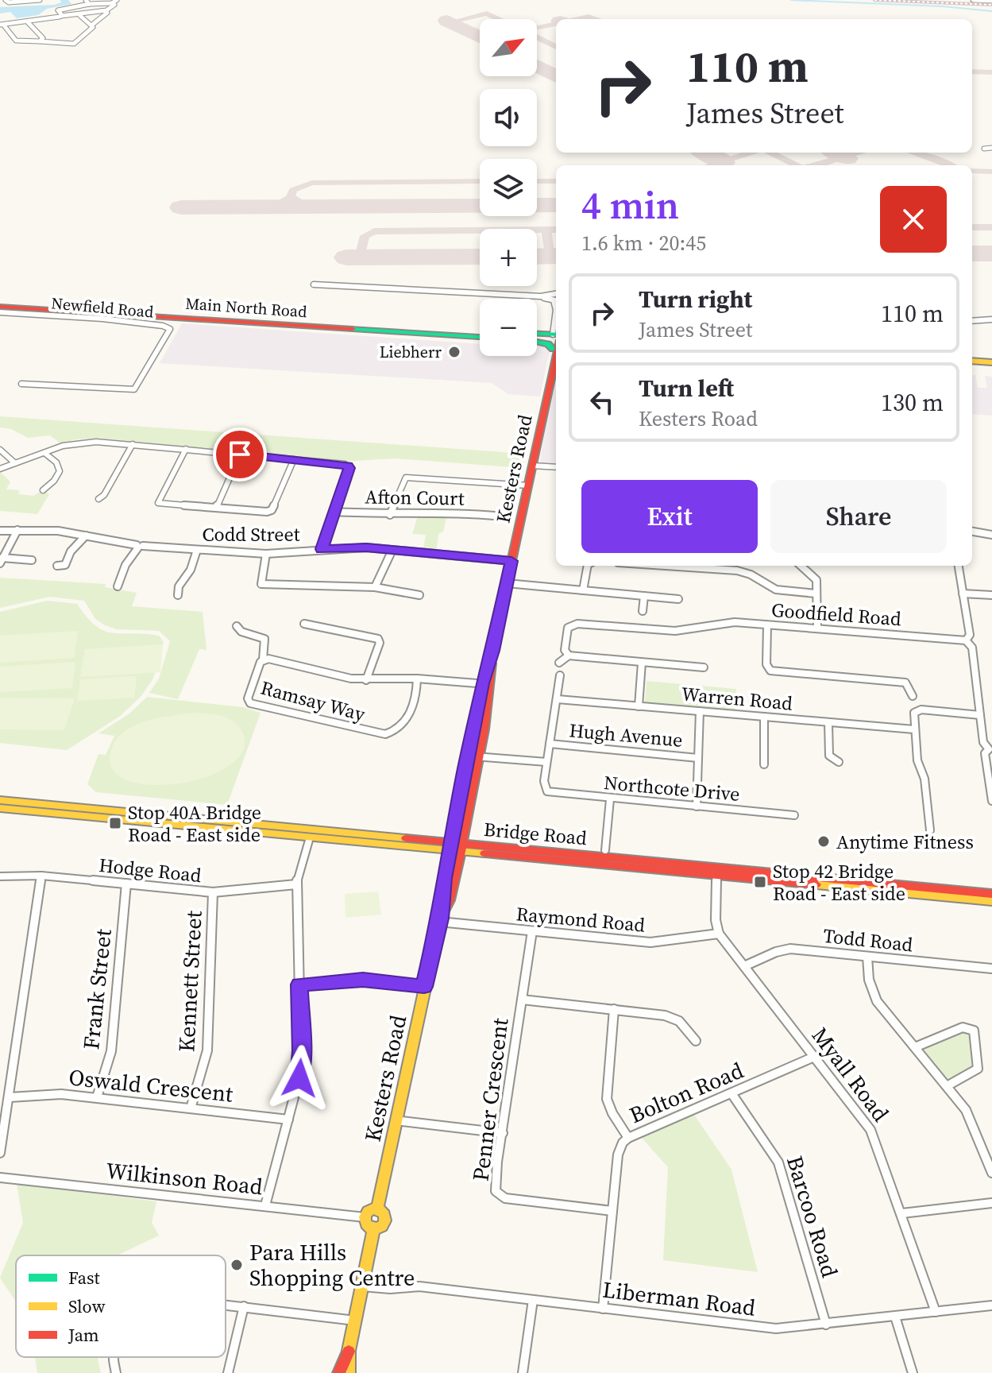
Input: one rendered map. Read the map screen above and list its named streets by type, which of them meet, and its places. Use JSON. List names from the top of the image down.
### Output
{
  "streets": {
    "main road": ["Main North Road", "Kesters Road", "Bridge Road"],
    "street": [
      "Newfield Road",
      "Afton Court",
      "Codd Street",
      "Goodfield Road",
      "Warren Road",
      "Ramsay Way",
      "Hugh Avenue",
      "Northcote Drive",
      "Hodge Road",
      "Raymond Road",
      "Todd Road",
      "Kennett Street",
      "Frank Street",
      "Myall Road",
      "Oswald Crescent",
      "Bolton Road",
      "Penner Crescent",
      "Wilkinson Road",
      "Barcoo Road",
      "Liberman Road"
    ]
  },
  "crossings": [
    ["Kesters Road", "Codd Street"],
    ["Kesters Road", "Ramsay Way"],
    ["Kesters Road", "Bridge Road"],
    ["Kesters Road", "Raymond Road"],
    ["Kesters Road", "Wilkinson Road"],
    ["Hodge Road", "Kennett Street"],
    ["Hodge Road", "Frank Street"],
    ["Raymond Road", "Myall Road"],
    ["Raymond Road", "Penner Crescent"],
    ["Todd Road", "Myall Road"],
    ["Kennett Street", "Oswald Crescent"],
    ["Frank Street", "Oswald Crescent"],
    ["Myall Road", "Bolton Road"],
    ["Myall Road", "Liberman Road"],
    ["Bolton Road", "Penner Crescent"],
    ["Bolton Road", "Barcoo Road"],
    ["Bolton Road", "Liberman Road"],
    ["Barcoo Road", "Liberman Road"]
  ],
  "places": {
    "other": ["Liebherr", "Anytime Fitness", "Para Hills Shopping Centre"],
    "transit": ["Stop 40A Bridge Road - East side", "Stop 42 Bridge Road - East side"]
  },
  "legend": ["Fast", "Slow", "Jam"],
  "north": "top right",
  "page": {
    "map_buttons": ["+", "−"],
    "turn": ["110 m", "James Street"],
    "heading": ["4 min", "1.6 km · 20:45"],
    "list": [
      {
        "name": "Turn right",
        "note": "James Street",
        "value": "110 m"
      },
      {
        "name": "Turn left",
        "note": "Kesters Road",
        "value": "130 m"
      }
    ],
    "buttons": ["Exit", "Share"]
  }
}
